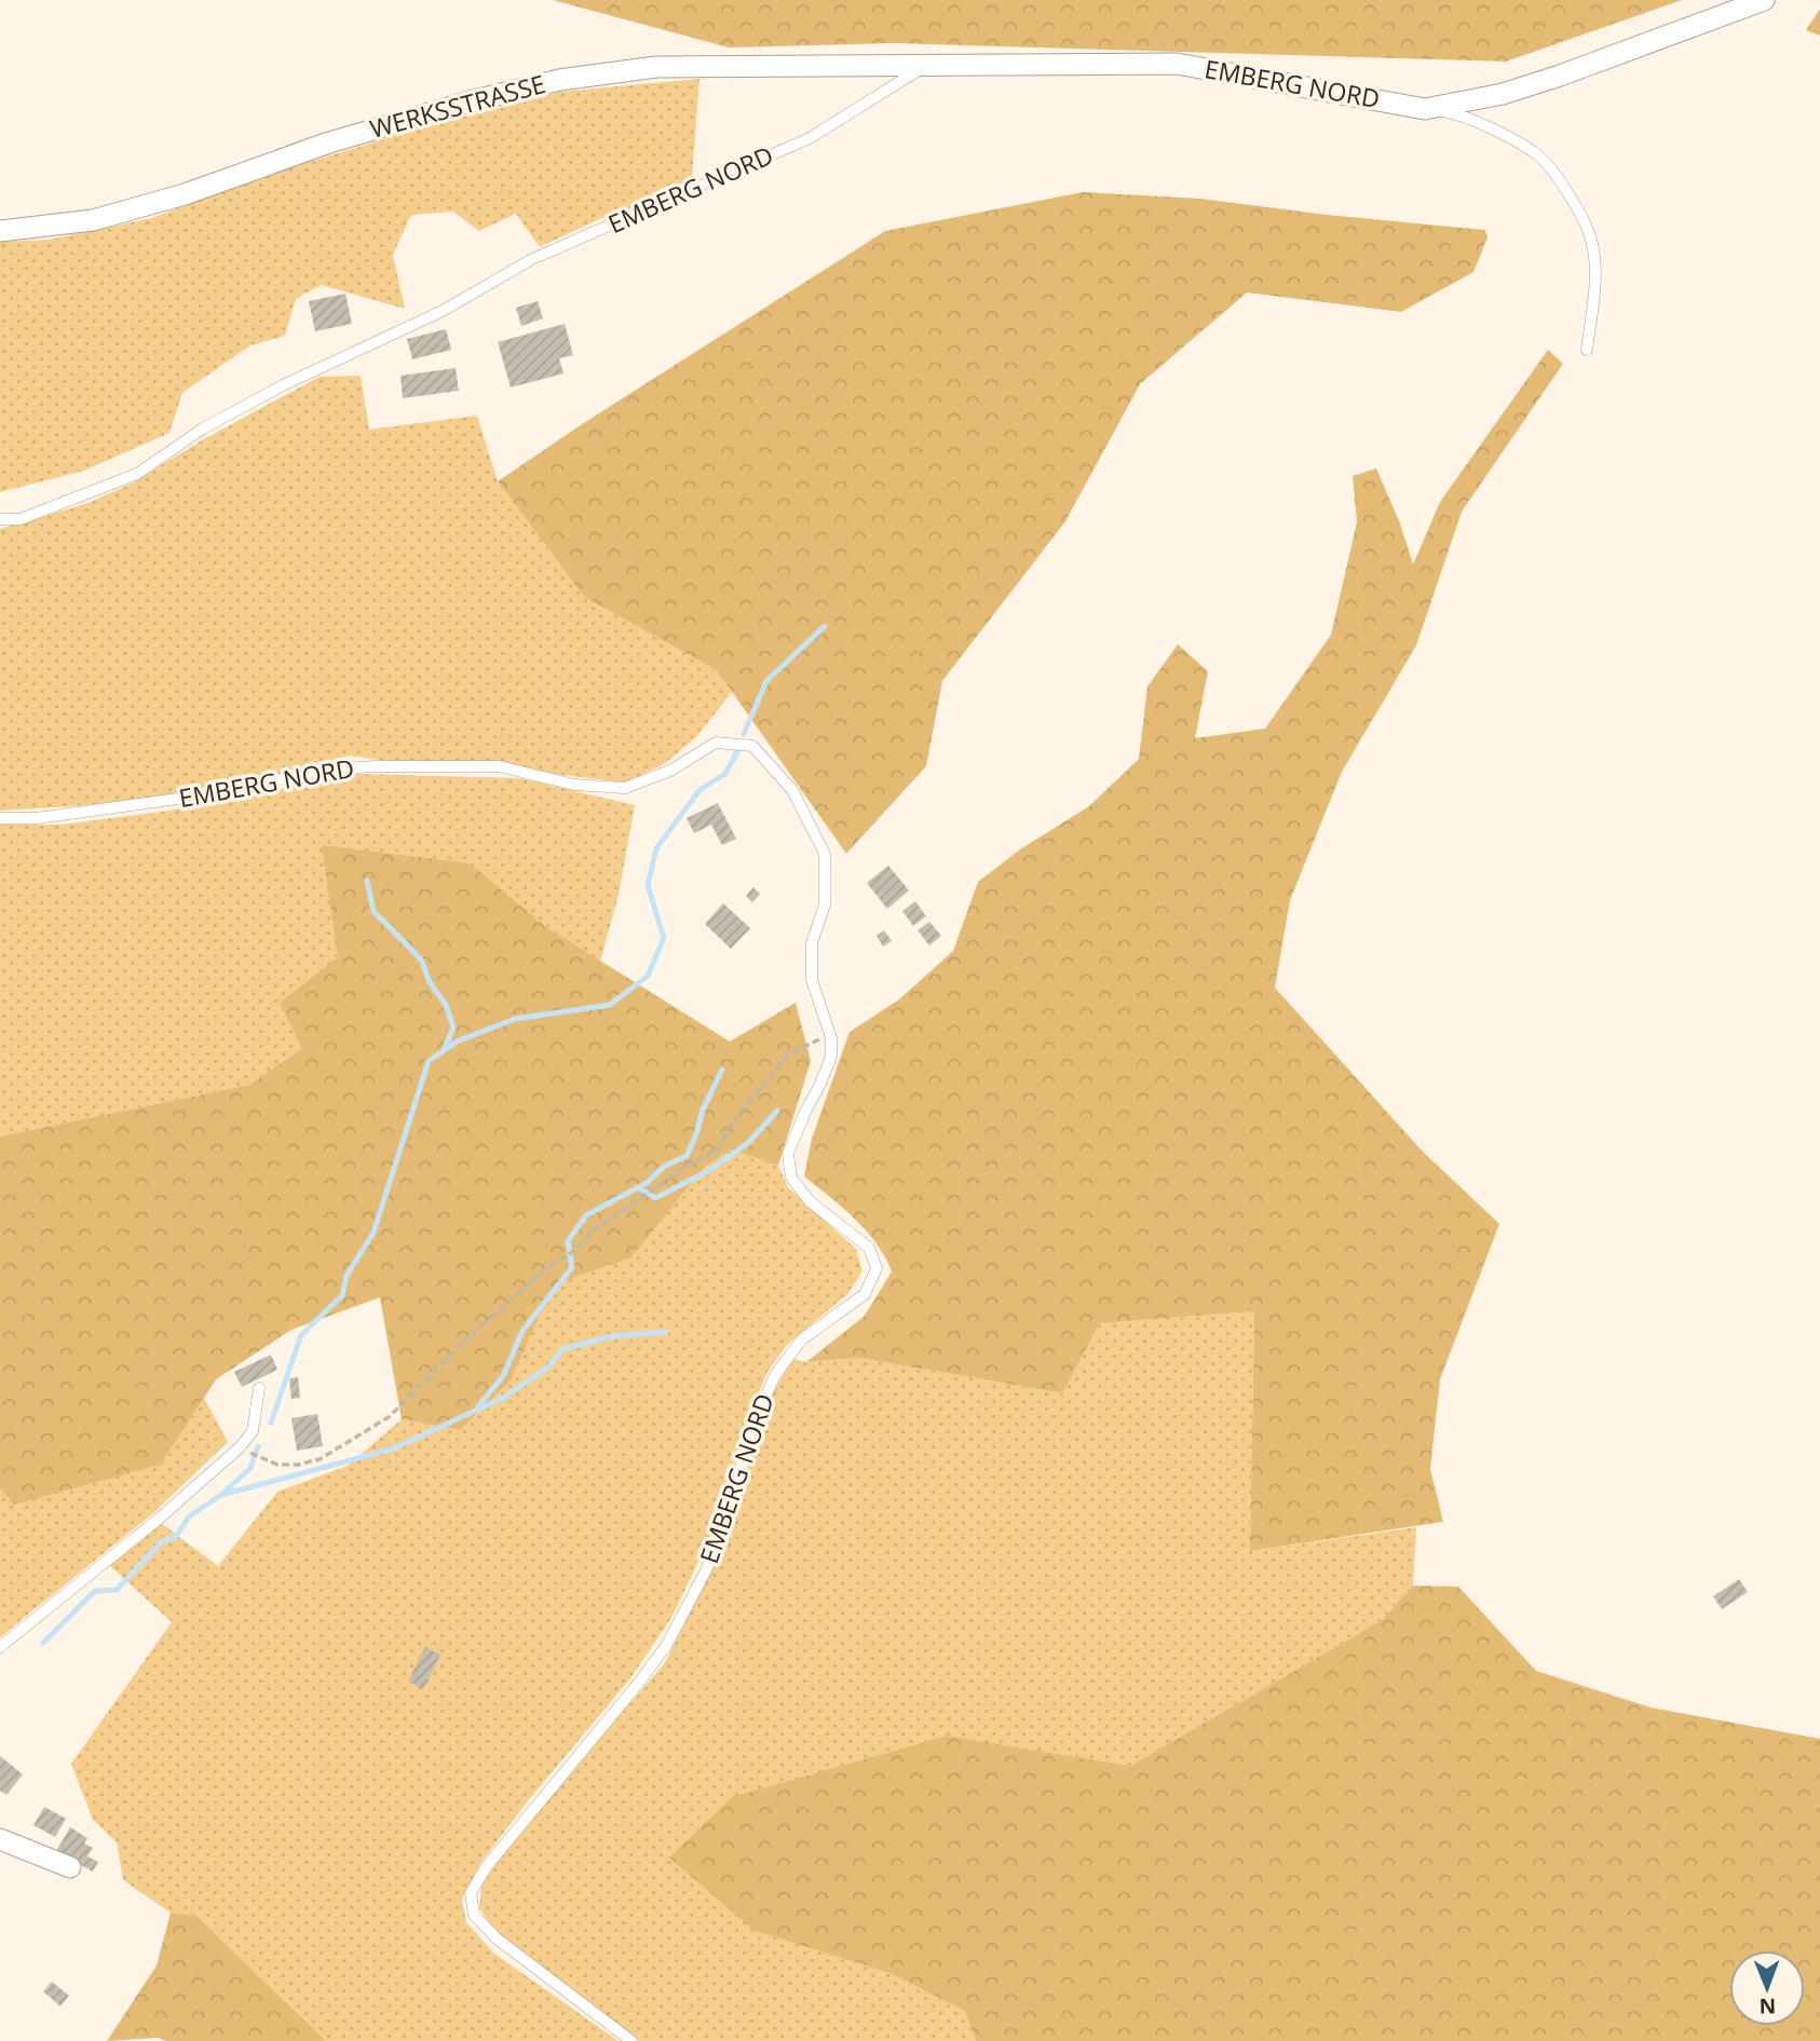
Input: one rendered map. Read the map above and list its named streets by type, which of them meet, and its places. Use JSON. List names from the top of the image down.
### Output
{
  "streets": {
    "street": ["EMBERG NORD", "WERKSSTRASSE"]
  },
  "crossings": [
    ["EMBERG NORD", "WERKSSTRASSE"]
  ],
  "north": "bottom"
}
